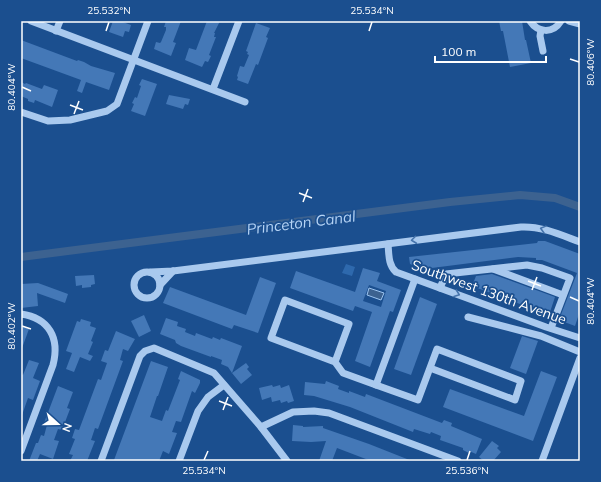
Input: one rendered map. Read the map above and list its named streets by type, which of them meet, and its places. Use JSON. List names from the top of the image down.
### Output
{
  "streets": {
    "street": ["Southwest 130th Avenue"]
  },
  "water": ["Princeton Canal"],
  "scale_bar": "100 m",
  "north": "right",
  "coordinates": [
    "25.532°N",
    "25.534°N",
    "80.406°W",
    "80.404°W",
    "80.402°W",
    "25.536°N"
  ]
}
